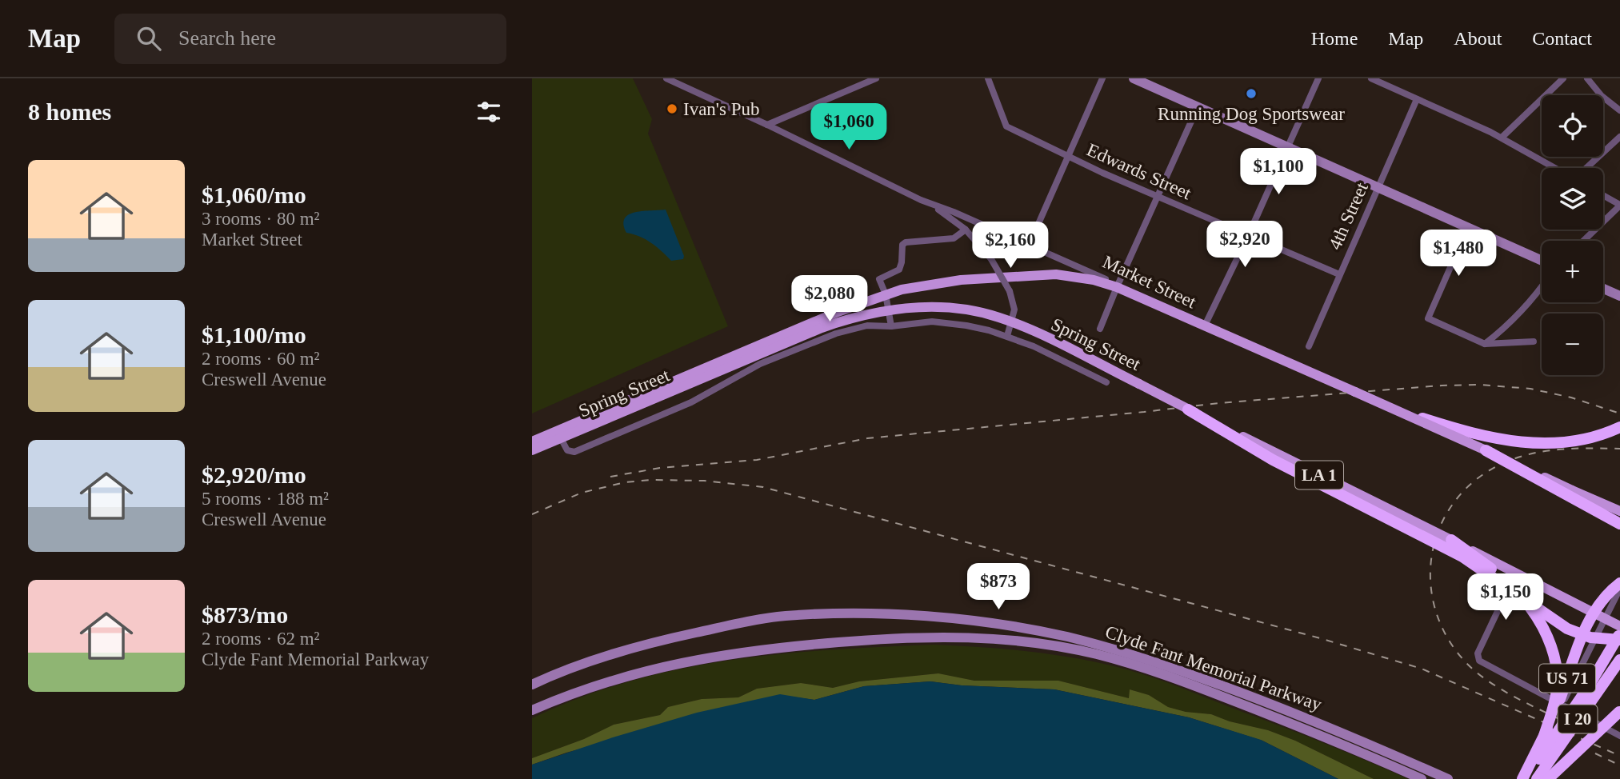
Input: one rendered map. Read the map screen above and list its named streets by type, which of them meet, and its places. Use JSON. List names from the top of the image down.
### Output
{
  "streets": {
    "highway": ["US 71", "I 20"],
    "main road": [
      "Market Street",
      "Spring Street",
      "LA 1",
      "Clyde Fant Memorial Parkway"
    ],
    "street": ["Edwards Street", "4th Street"]
  },
  "crossings": [
    ["Edwards Street", "4th Street"],
    ["Market Street", "Spring Street"],
    ["US 71", "I 20"]
  ],
  "places": ["Running Dog Sportswear", "Ivan's Pub"],
  "page": {
    "header": "Map",
    "search": "Search here",
    "nav": [
      "Home",
      "Map",
      "About",
      "Contact"
    ],
    "heading": "8 homes",
    "map_buttons": ["+", "−"],
    "price": [
      "$1,060",
      "$1,100",
      "$2,920",
      "$2,160",
      "$1,480",
      "$2,080",
      "$873",
      "$1,150"
    ],
    "list": [
      {
        "name": "$1,060/mo",
        "note": "3 rooms · 80 m² · Market Street"
      },
      {
        "name": "$1,100/mo",
        "note": "2 rooms · 60 m² · Creswell Avenue"
      },
      {
        "name": "$2,920/mo",
        "note": "5 rooms · 188 m² · Creswell Avenue"
      },
      {
        "name": "$873/mo",
        "note": "2 rooms · 62 m² · Clyde Fant Memorial Parkway"
      }
    ]
  }
}
